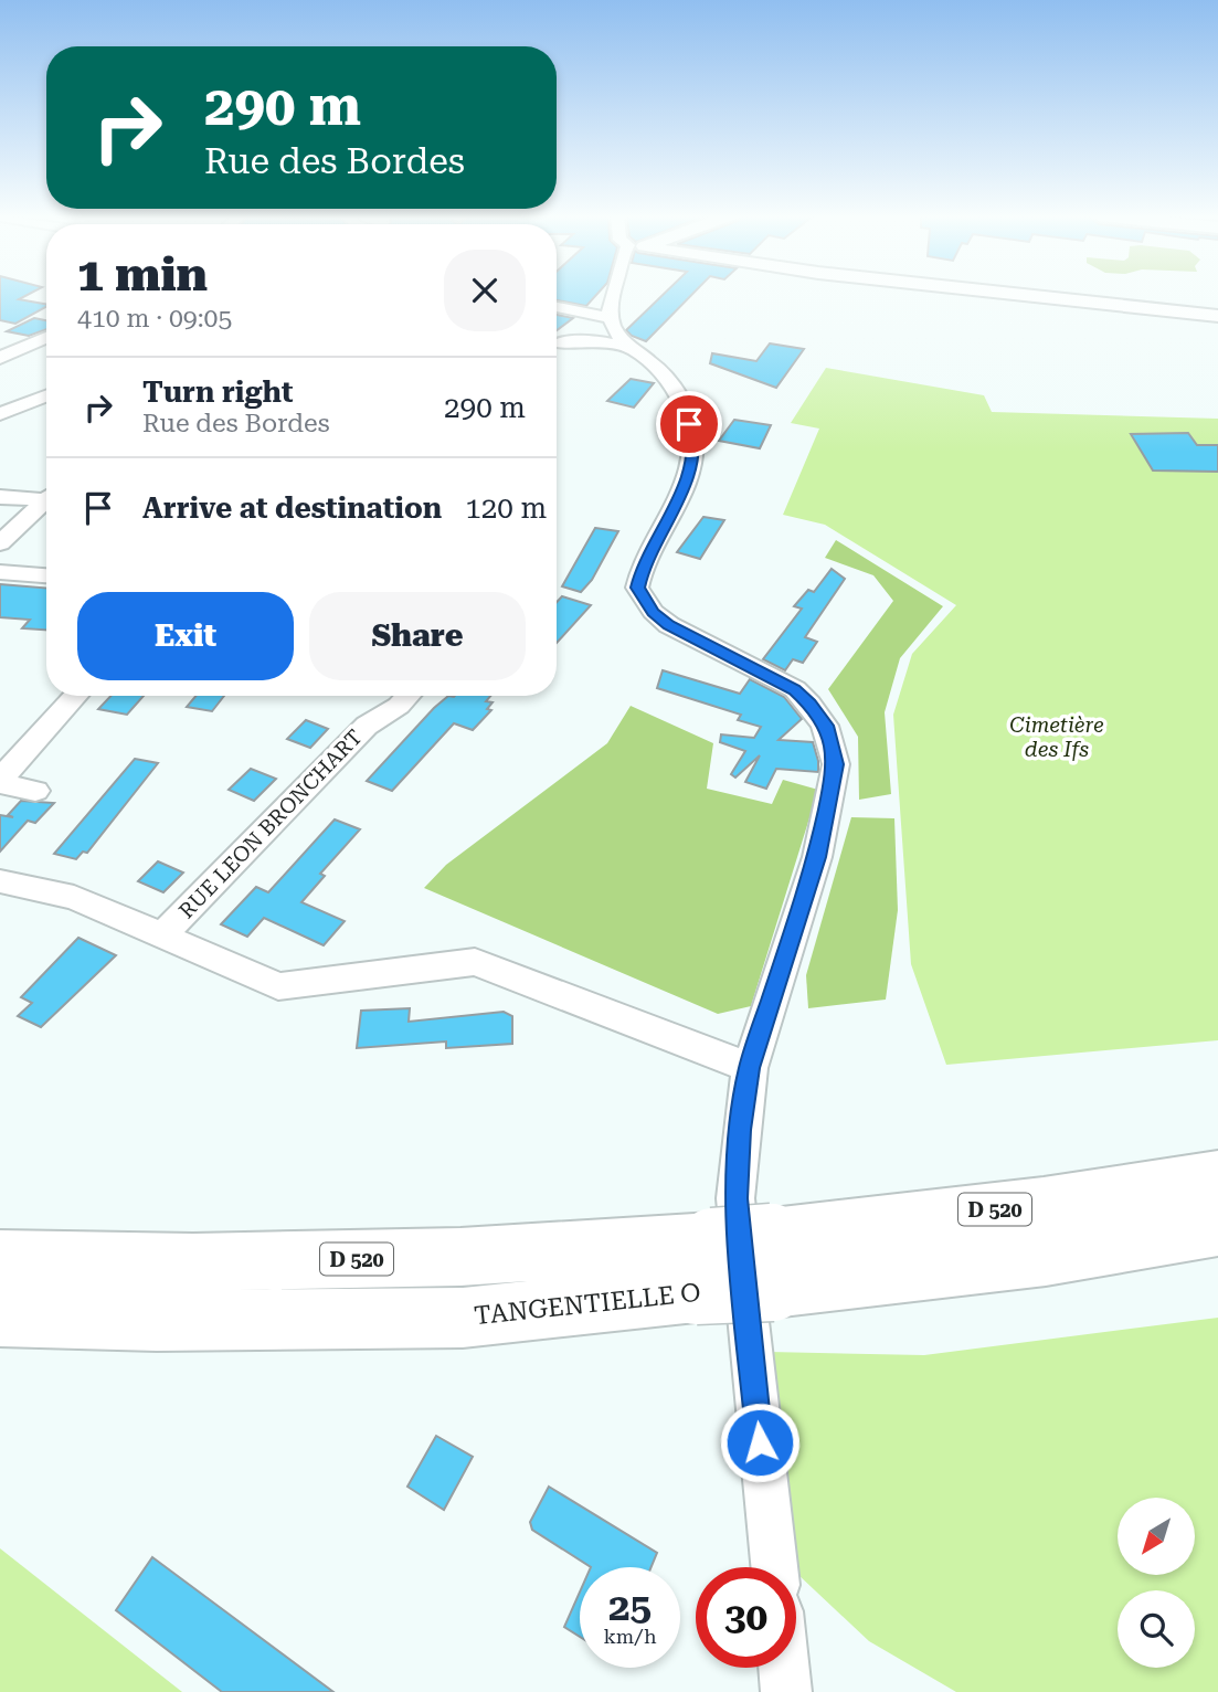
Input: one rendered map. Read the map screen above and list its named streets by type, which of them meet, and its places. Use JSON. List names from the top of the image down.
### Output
{
  "streets": {
    "main road": ["D 520", "TANGENTIELLE O"],
    "street": ["RUE LEON BRONCHART"]
  },
  "parks": ["Cimetière des Ifs"],
  "north": "bottom left",
  "page": {
    "turn": ["290 m", "Rue des Bordes"],
    "heading": ["1 min", "410 m · 09:05"],
    "list": [
      {
        "name": "Turn right",
        "note": "Rue des Bordes",
        "value": "290 m"
      },
      {
        "name": "Arrive at destination",
        "value": "120 m"
      }
    ],
    "buttons": ["Exit", "Share"],
    "speed": "25 km/h",
    "limit": "30"
  }
}
